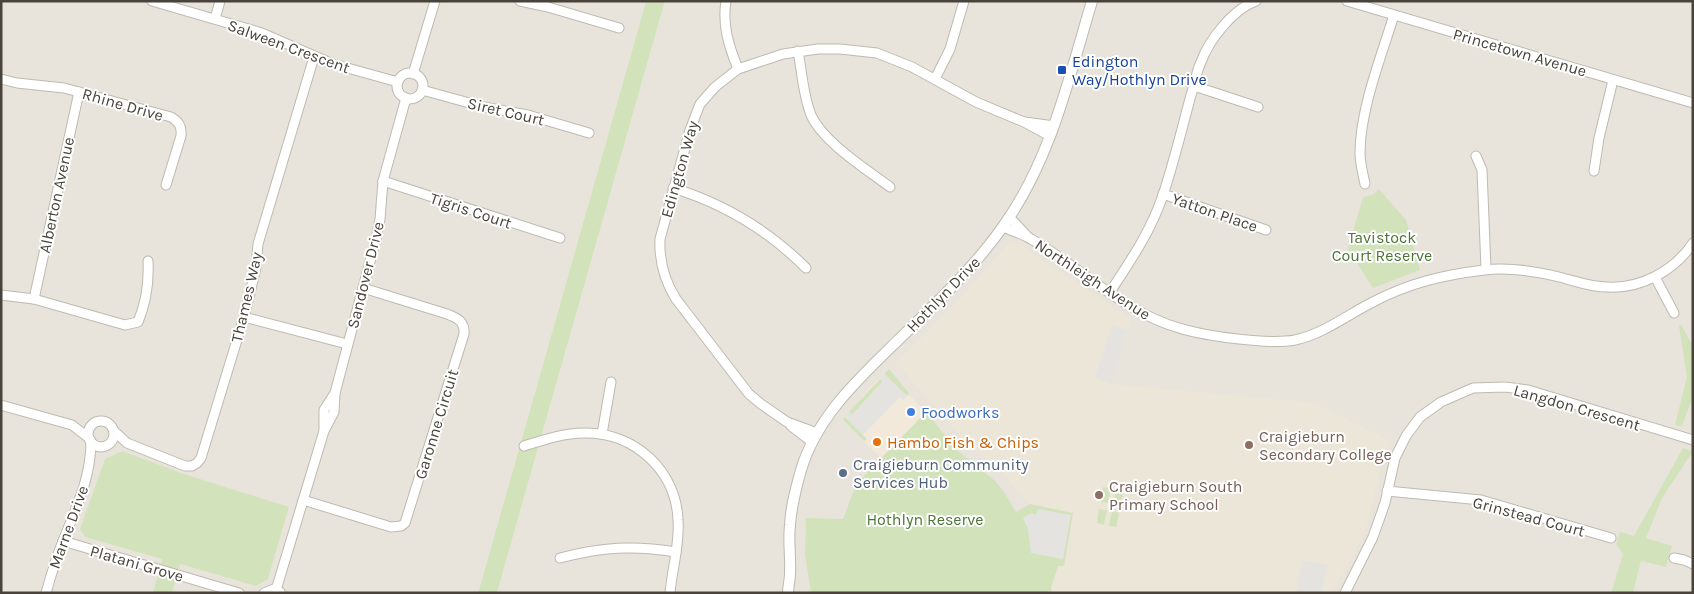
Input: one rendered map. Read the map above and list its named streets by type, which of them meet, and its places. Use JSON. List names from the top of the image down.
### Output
{
  "streets": {
    "street": [
      "Salween Crescent",
      "Princetown Avenue",
      "Rhine Drive",
      "Siret Court",
      "Edington Way",
      "Alberton Avenue",
      "Tigris Court",
      "Yatton Place",
      "Sandover Drive",
      "Northleigh Avenue",
      "Hothlyn Drive",
      "Thames Way",
      "Langdon Crescent",
      "Garonne Circuit",
      "Grinstead Court",
      "Marne Drive",
      "Platani Grove"
    ]
  },
  "crossings": [
    ["Salween Crescent", "Siret Court"],
    ["Salween Crescent", "Sandover Drive"],
    ["Salween Crescent", "Thames Way"],
    ["Rhine Drive", "Alberton Avenue"],
    ["Siret Court", "Sandover Drive"],
    ["Edington Way", "Hothlyn Drive"],
    ["Tigris Court", "Sandover Drive"],
    ["Sandover Drive", "Garonne Circuit"],
    ["Northleigh Avenue", "Hothlyn Drive"],
    ["Thames Way", "Marne Drive"],
    ["Langdon Crescent", "Grinstead Court"],
    ["Marne Drive", "Platani Grove"]
  ],
  "parks": ["Tavistock Court Reserve", "Hothlyn Reserve"],
  "places": {
    "transit": ["Edington Way/Hothlyn Drive"],
    "other": [
      "Foodworks",
      "Hambo Fish & Chips",
      "Craigieburn Secondary College",
      "Craigieburn Community Services Hub",
      "Craigieburn South Primary School"
    ]
  }
}
